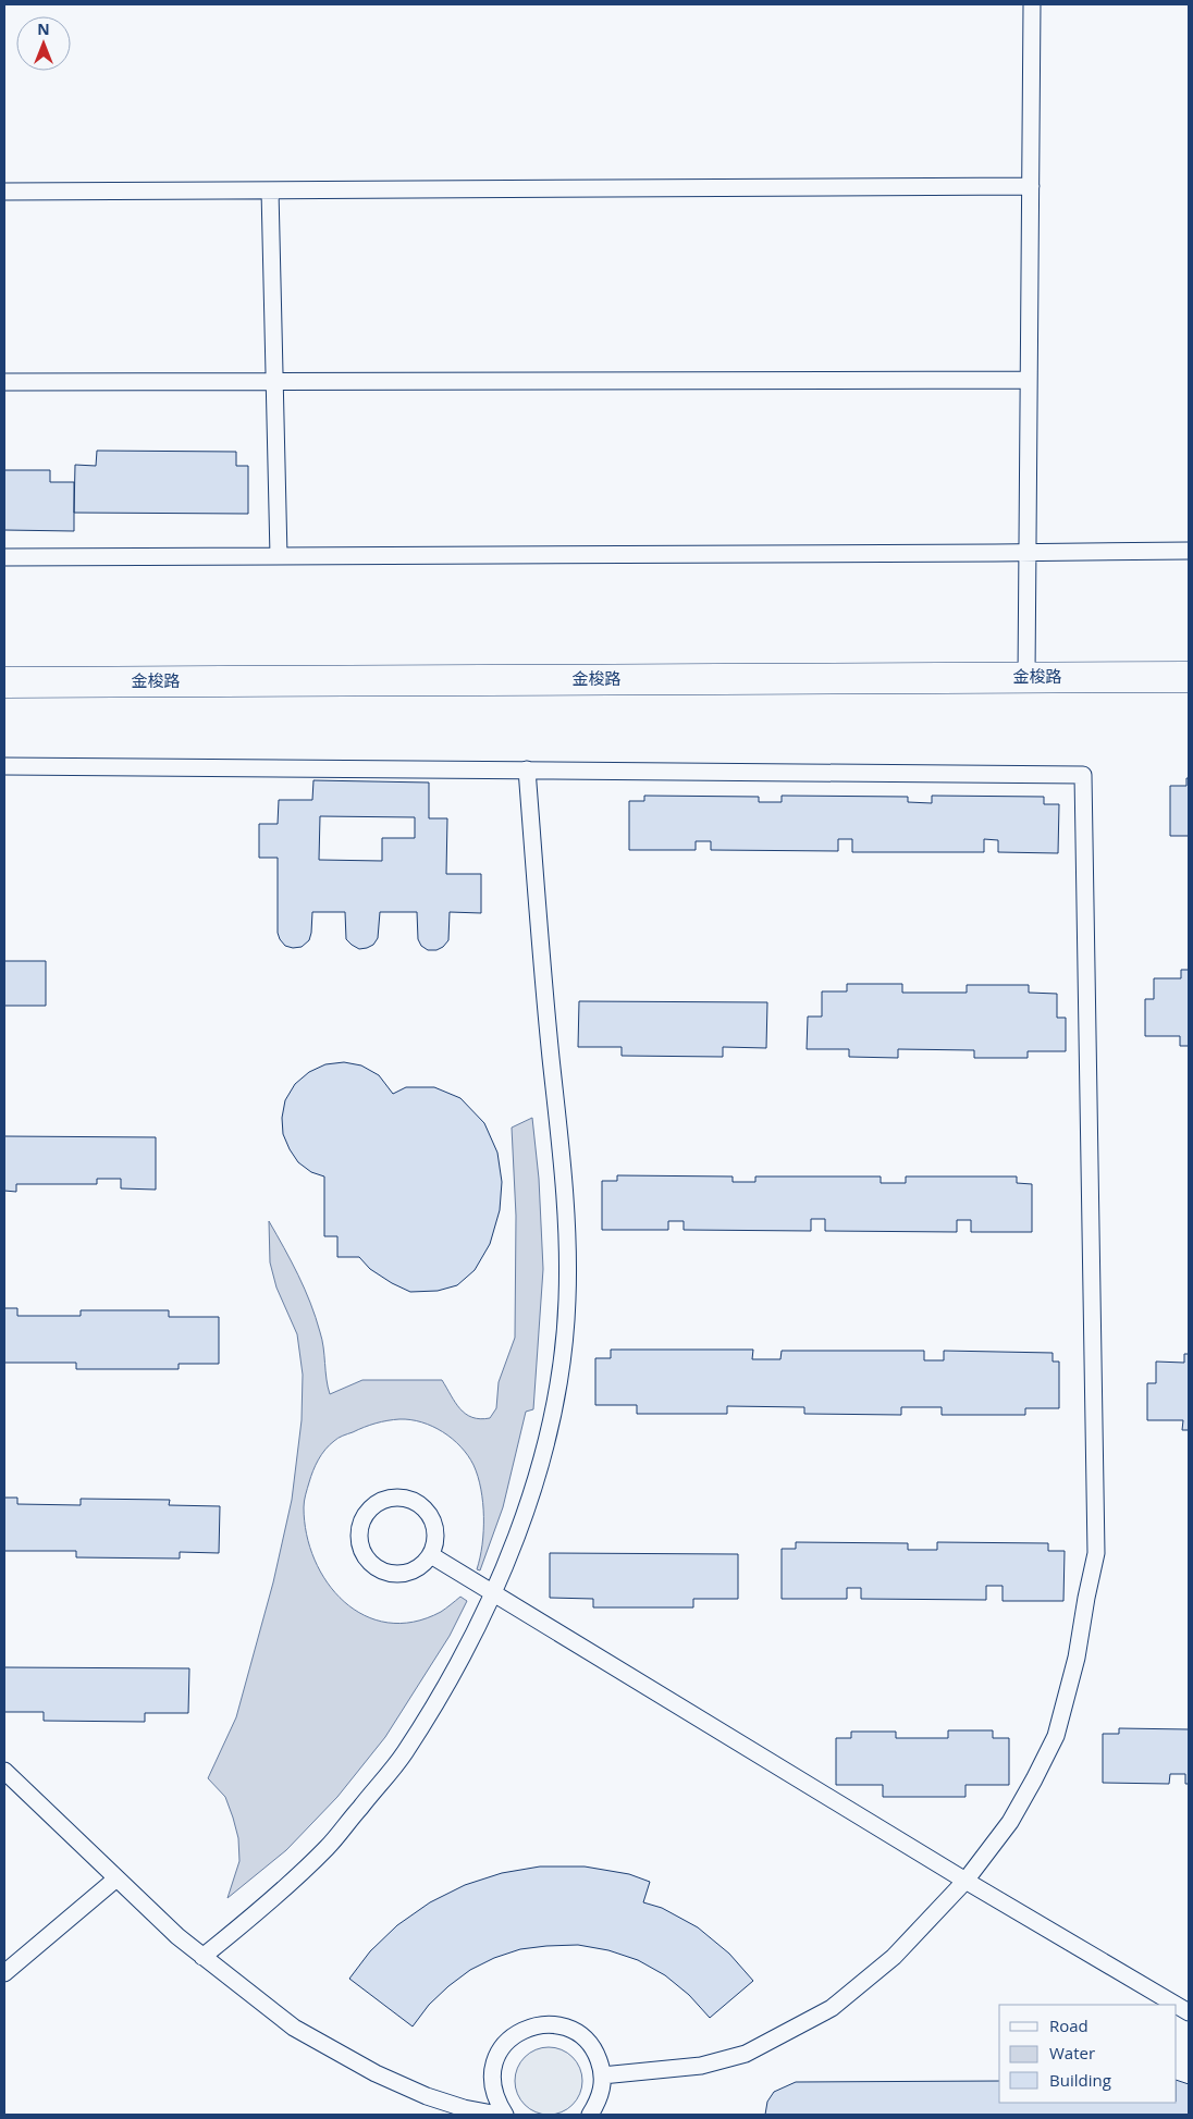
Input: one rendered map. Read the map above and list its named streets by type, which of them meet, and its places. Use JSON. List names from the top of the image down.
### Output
{
  "streets": {
    "street": ["金梭路"]
  },
  "legend": ["Road", "Water", "Building"],
  "north": "top"
}
